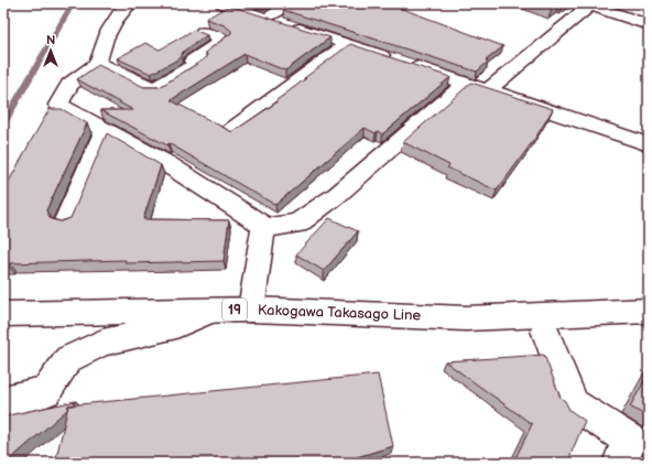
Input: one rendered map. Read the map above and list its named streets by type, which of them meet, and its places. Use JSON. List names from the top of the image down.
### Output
{
  "streets": {
    "street": ["19", "Kakogawa Takasago Line"]
  },
  "north": "top"
}
